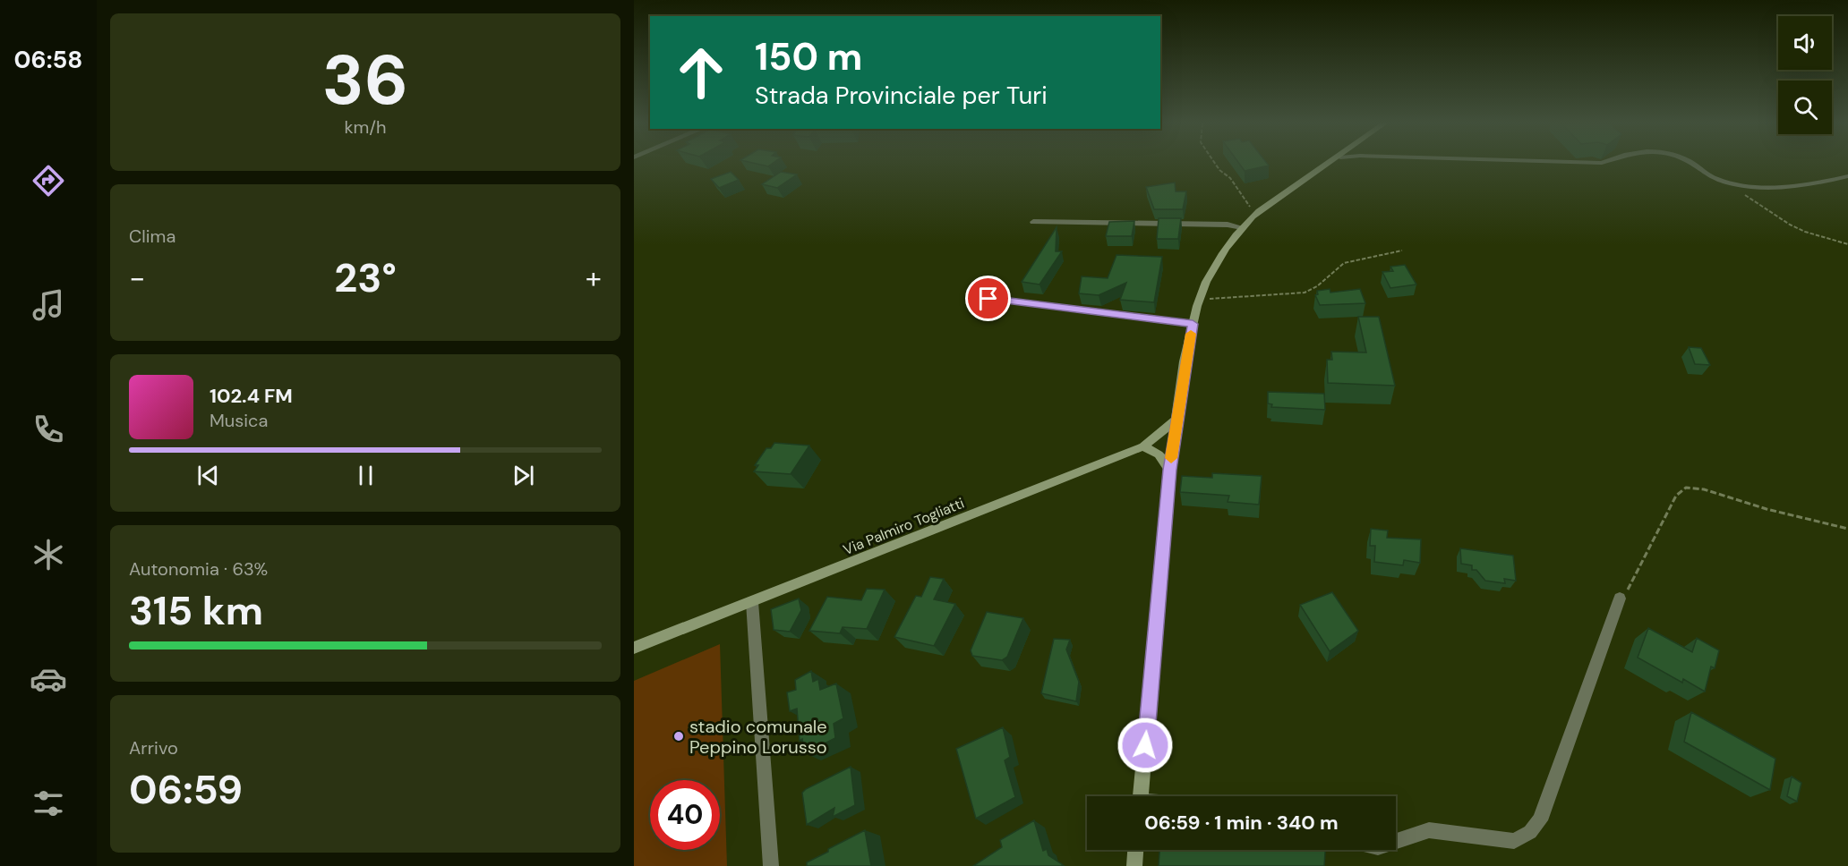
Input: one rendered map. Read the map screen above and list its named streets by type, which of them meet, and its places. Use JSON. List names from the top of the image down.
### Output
{
  "streets": {
    "street": ["Via Palmiro Togliatti"]
  },
  "places": ["stadio comunale Peppino Lorusso"],
  "page": {
    "tabs": "06:58",
    "tile": [
      ["36", "km/h"],
      "Clima",
      ["Autonomia · 63%", "315 km"],
      ["Arrivo", "06:59"]
    ],
    "turn": ["150 m", "Strada Provinciale per Turi"],
    "heat": ["−", "23°", "+"],
    "song": ["102.4 FM", "Musica"],
    "limit": "40",
    "trip": "06:59 · 1 min · 340 m"
  }
}
